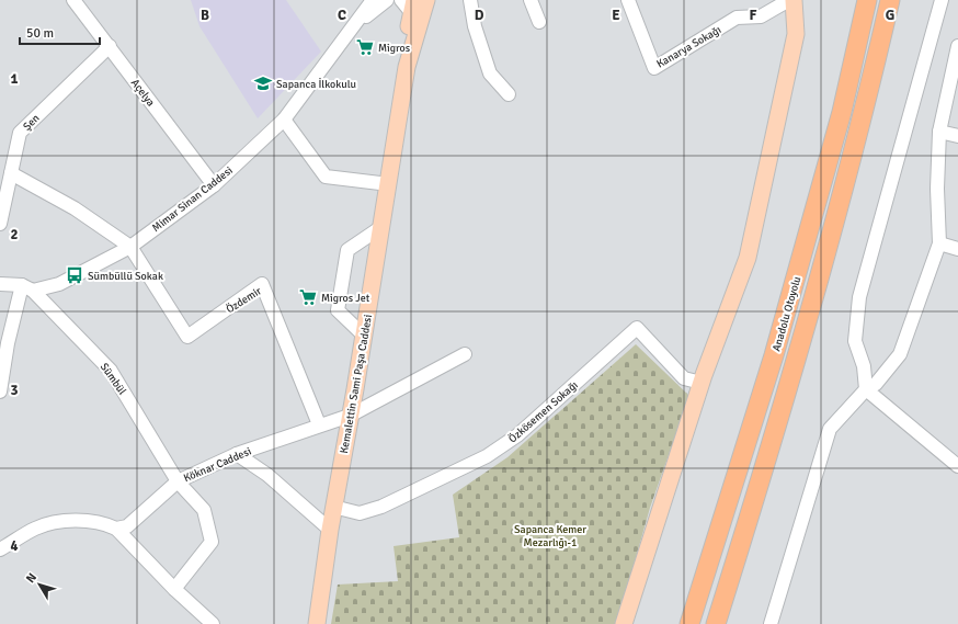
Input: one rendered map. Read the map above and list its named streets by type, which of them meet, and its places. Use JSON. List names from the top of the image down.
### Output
{
  "streets": {
    "highway": ["Anadolu Otoyolu"],
    "main road": ["Kemalettin Sami Paşa Caddesi"],
    "street": [
      "Kanarya Sokağı",
      "Açelya",
      "Şen",
      "Mimar Sinan Caddesi",
      "Özdemir",
      "Sümbül",
      "Özkösemen Sokağı",
      "Köknar Caddesi"
    ]
  },
  "crossings": [
    ["Açelya", "Şen"],
    ["Açelya", "Mimar Sinan Caddesi"],
    ["Mimar Sinan Caddesi", "Özdemir"],
    ["Mimar Sinan Caddesi", "Sümbül"],
    ["Özdemir", "Köknar Caddesi"],
    ["Sümbül", "Köknar Caddesi"],
    ["Kemalettin Sami Paşa Caddesi", "Özkösemen Sokağı"],
    ["Kemalettin Sami Paşa Caddesi", "Köknar Caddesi"]
  ],
  "parks": ["Sapanca Kemer Mezarlığı-1"],
  "places": {
    "supermarket": ["Migros", "Migros Jet"],
    "school or university": ["Sapanca İlkokulu"],
    "bus stop": ["Sümbüllü Sokak"]
  },
  "scale_bar": "50 m",
  "north": "top left",
  "grid": {
    "columns": [
      "B",
      "C",
      "D",
      "E",
      "F",
      "G"
    ],
    "rows": [
      "1",
      "2",
      "3",
      "4"
    ]
  }
}
